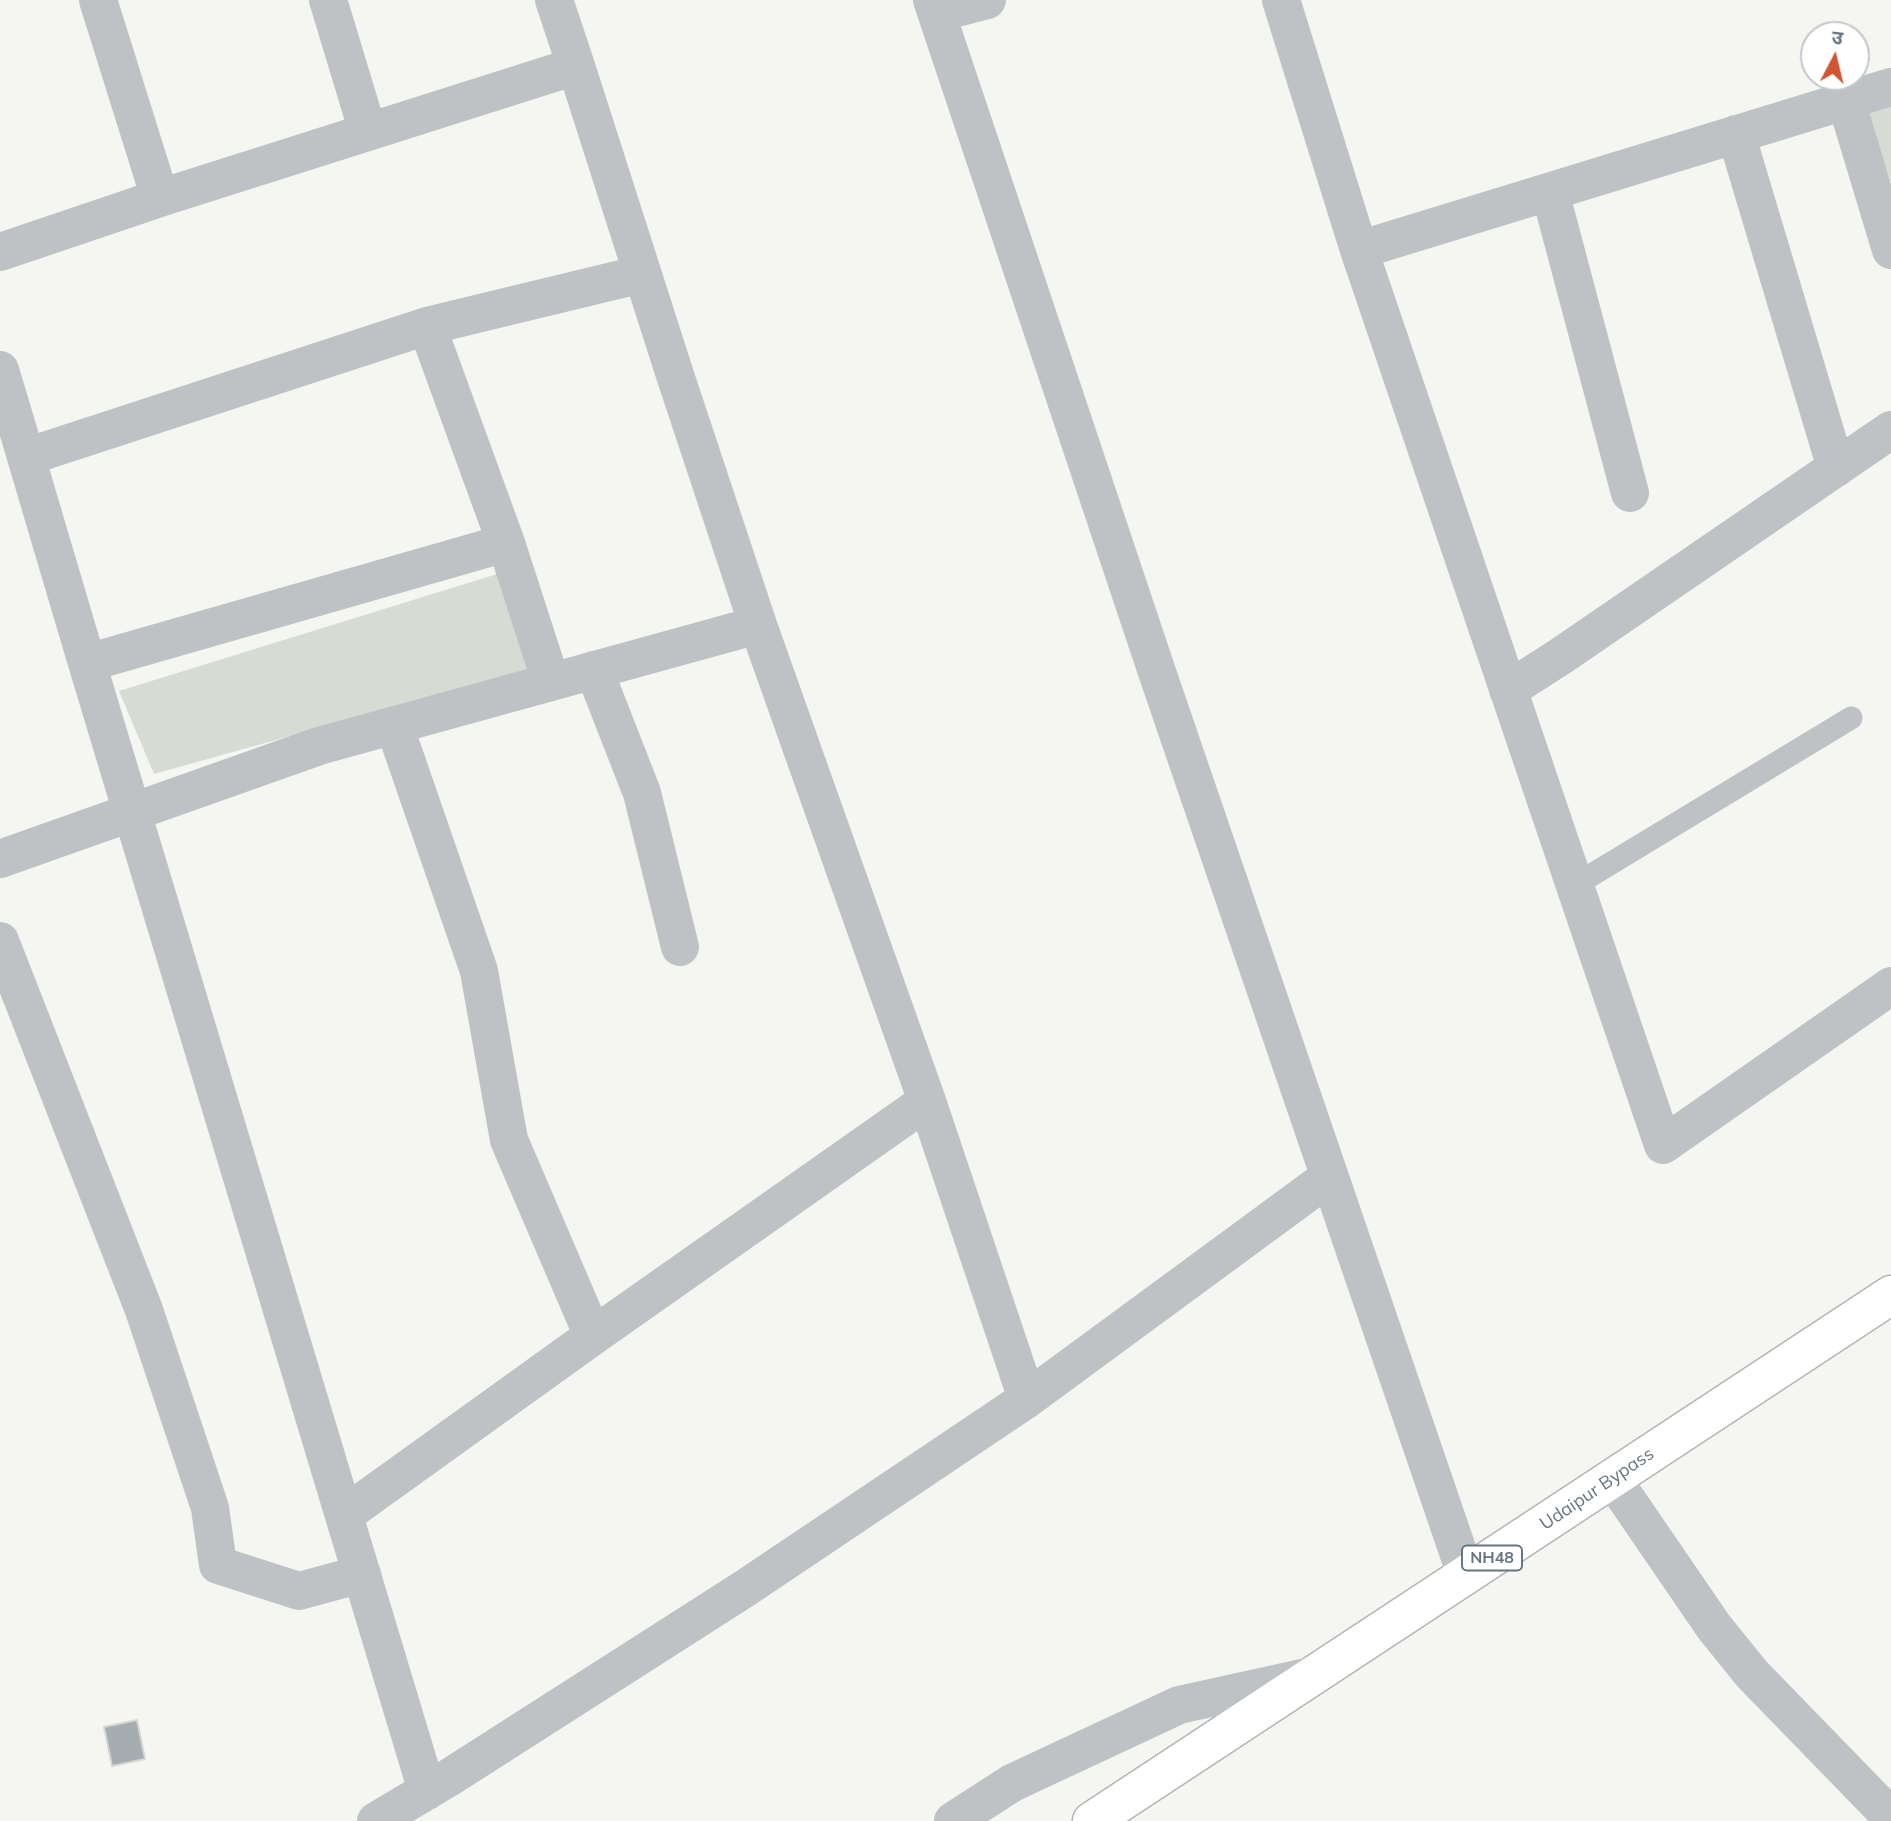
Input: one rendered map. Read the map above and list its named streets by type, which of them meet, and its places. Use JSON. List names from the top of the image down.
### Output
{
  "streets": {
    "highway": ["Udaipur Bypass", "NH48"]
  },
  "north": "top"
}
